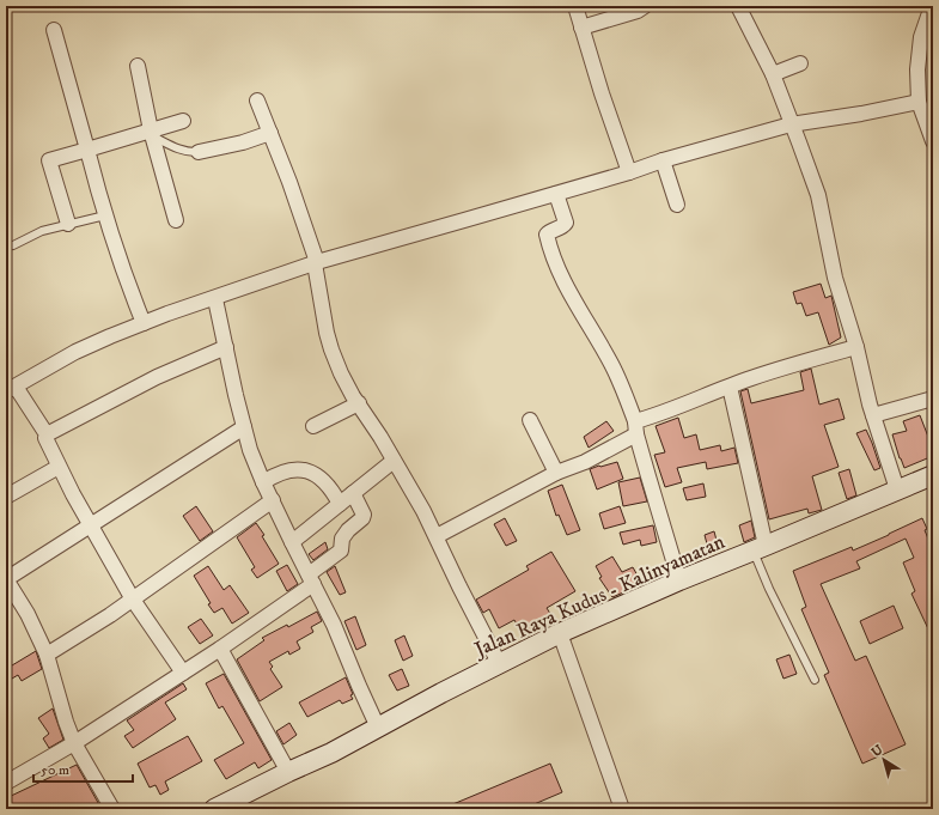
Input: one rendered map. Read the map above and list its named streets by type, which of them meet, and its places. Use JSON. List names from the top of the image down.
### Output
{
  "streets": {
    "main road": ["Jalan Raya Kudus - Kalinyamatan"]
  },
  "scale_bar": "50 m",
  "north": "top left"
}
